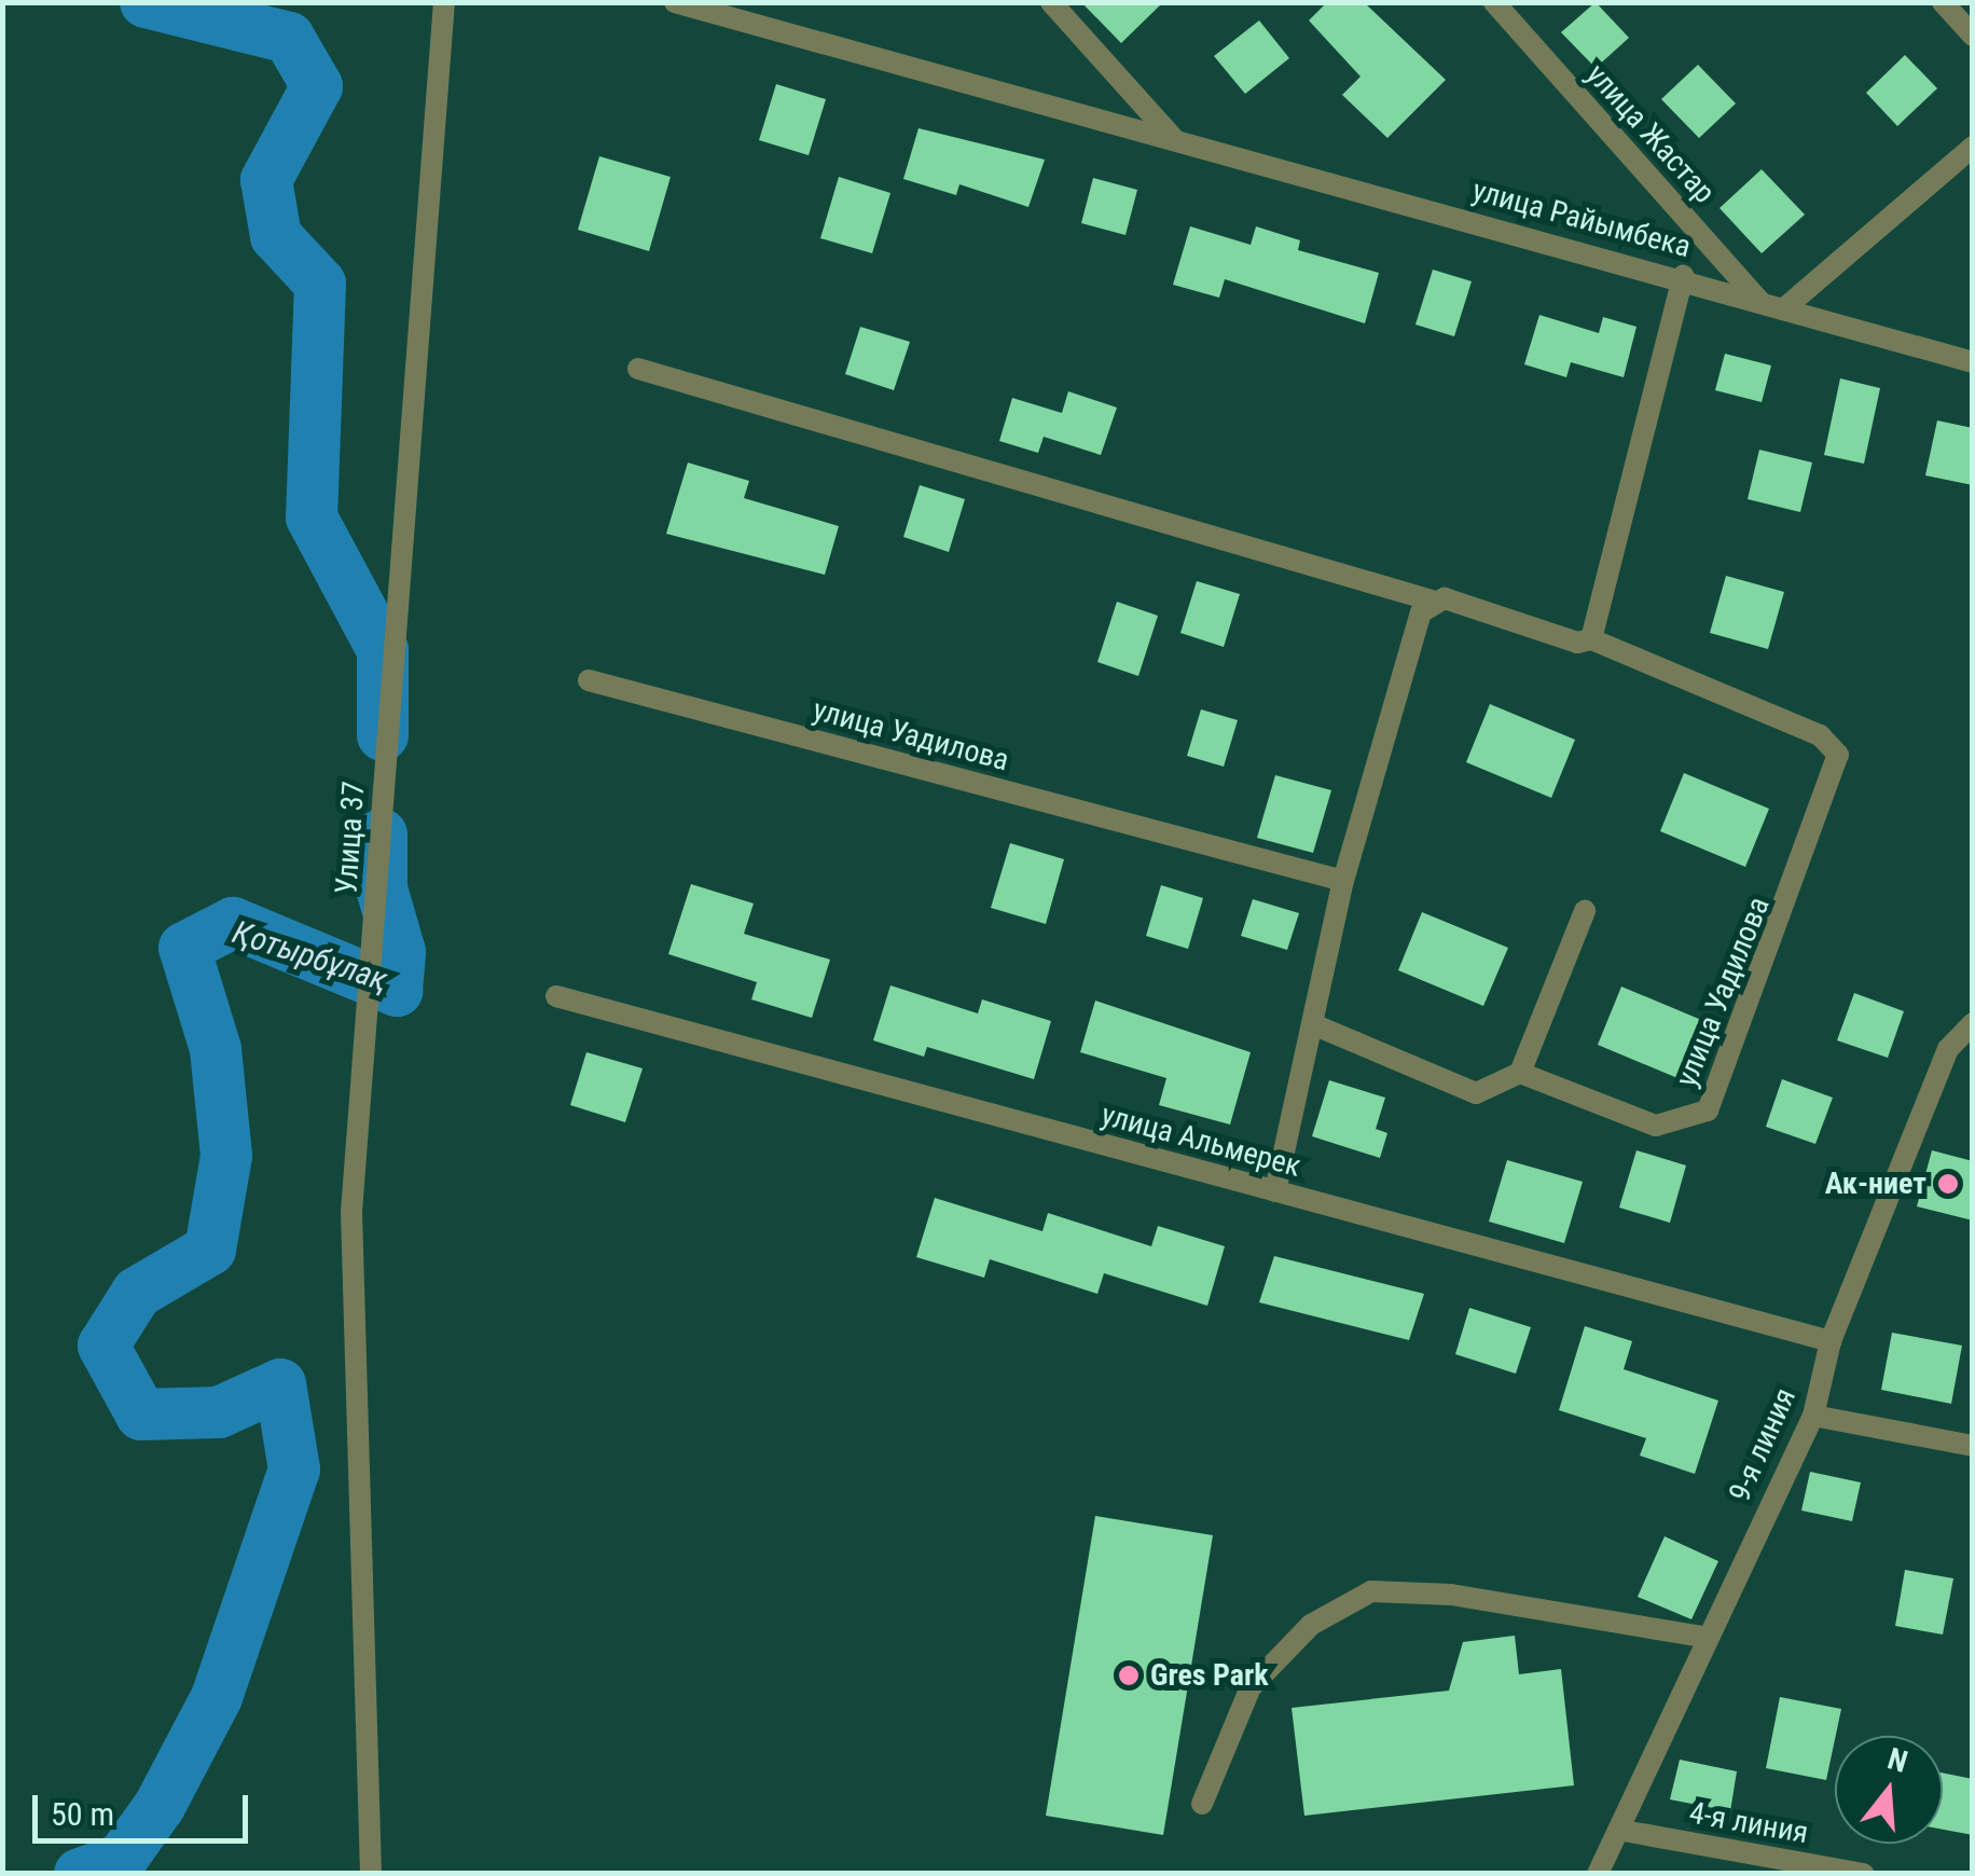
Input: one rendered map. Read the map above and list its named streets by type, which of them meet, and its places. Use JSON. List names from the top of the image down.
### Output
{
  "streets": {
    "street": [
      "улица Жастар",
      "улица Райымбека",
      "улица Уадилова",
      "Улица 37",
      "улица Альмерек",
      "9-я линия",
      "4-я линия"
    ]
  },
  "crossings": [
    ["улица Жастар", "улица Райымбека"],
    ["улица Альмерек", "9-я линия"],
    ["9-я линия", "4-я линия"]
  ],
  "water": ["Қотырбұлақ"],
  "places": ["Ак-ниет", "Gres Park"],
  "scale_bar": "50 m",
  "north": "top"
}
